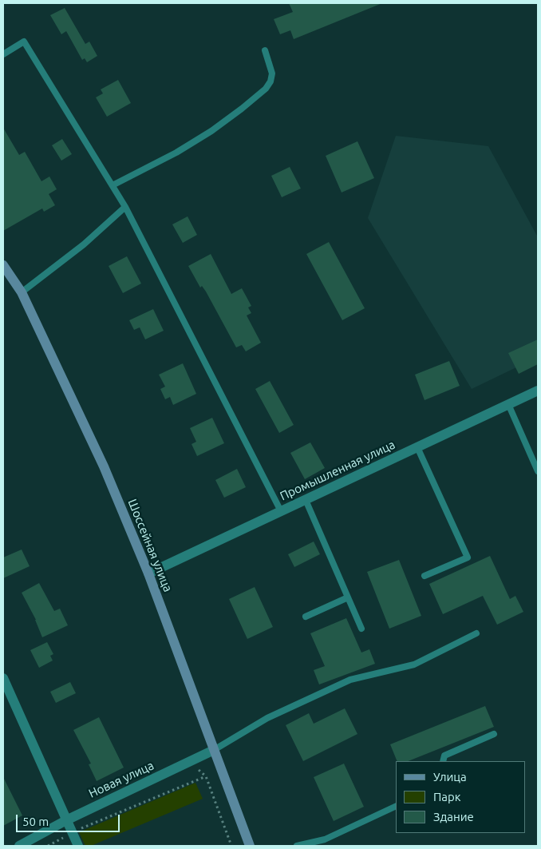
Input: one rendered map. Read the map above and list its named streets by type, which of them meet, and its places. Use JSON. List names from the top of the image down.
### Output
{
  "streets": {
    "main road": ["Шоссейная улица"],
    "street": ["Промышленная улица", "Новая улица"]
  },
  "crossings": [
    ["Промышленная улица", "Шоссейная улица"],
    ["Шоссейная улица", "Новая улица"]
  ],
  "legend": ["Улица", "Парк", "Здание"],
  "scale_bar": "50 m"
}
